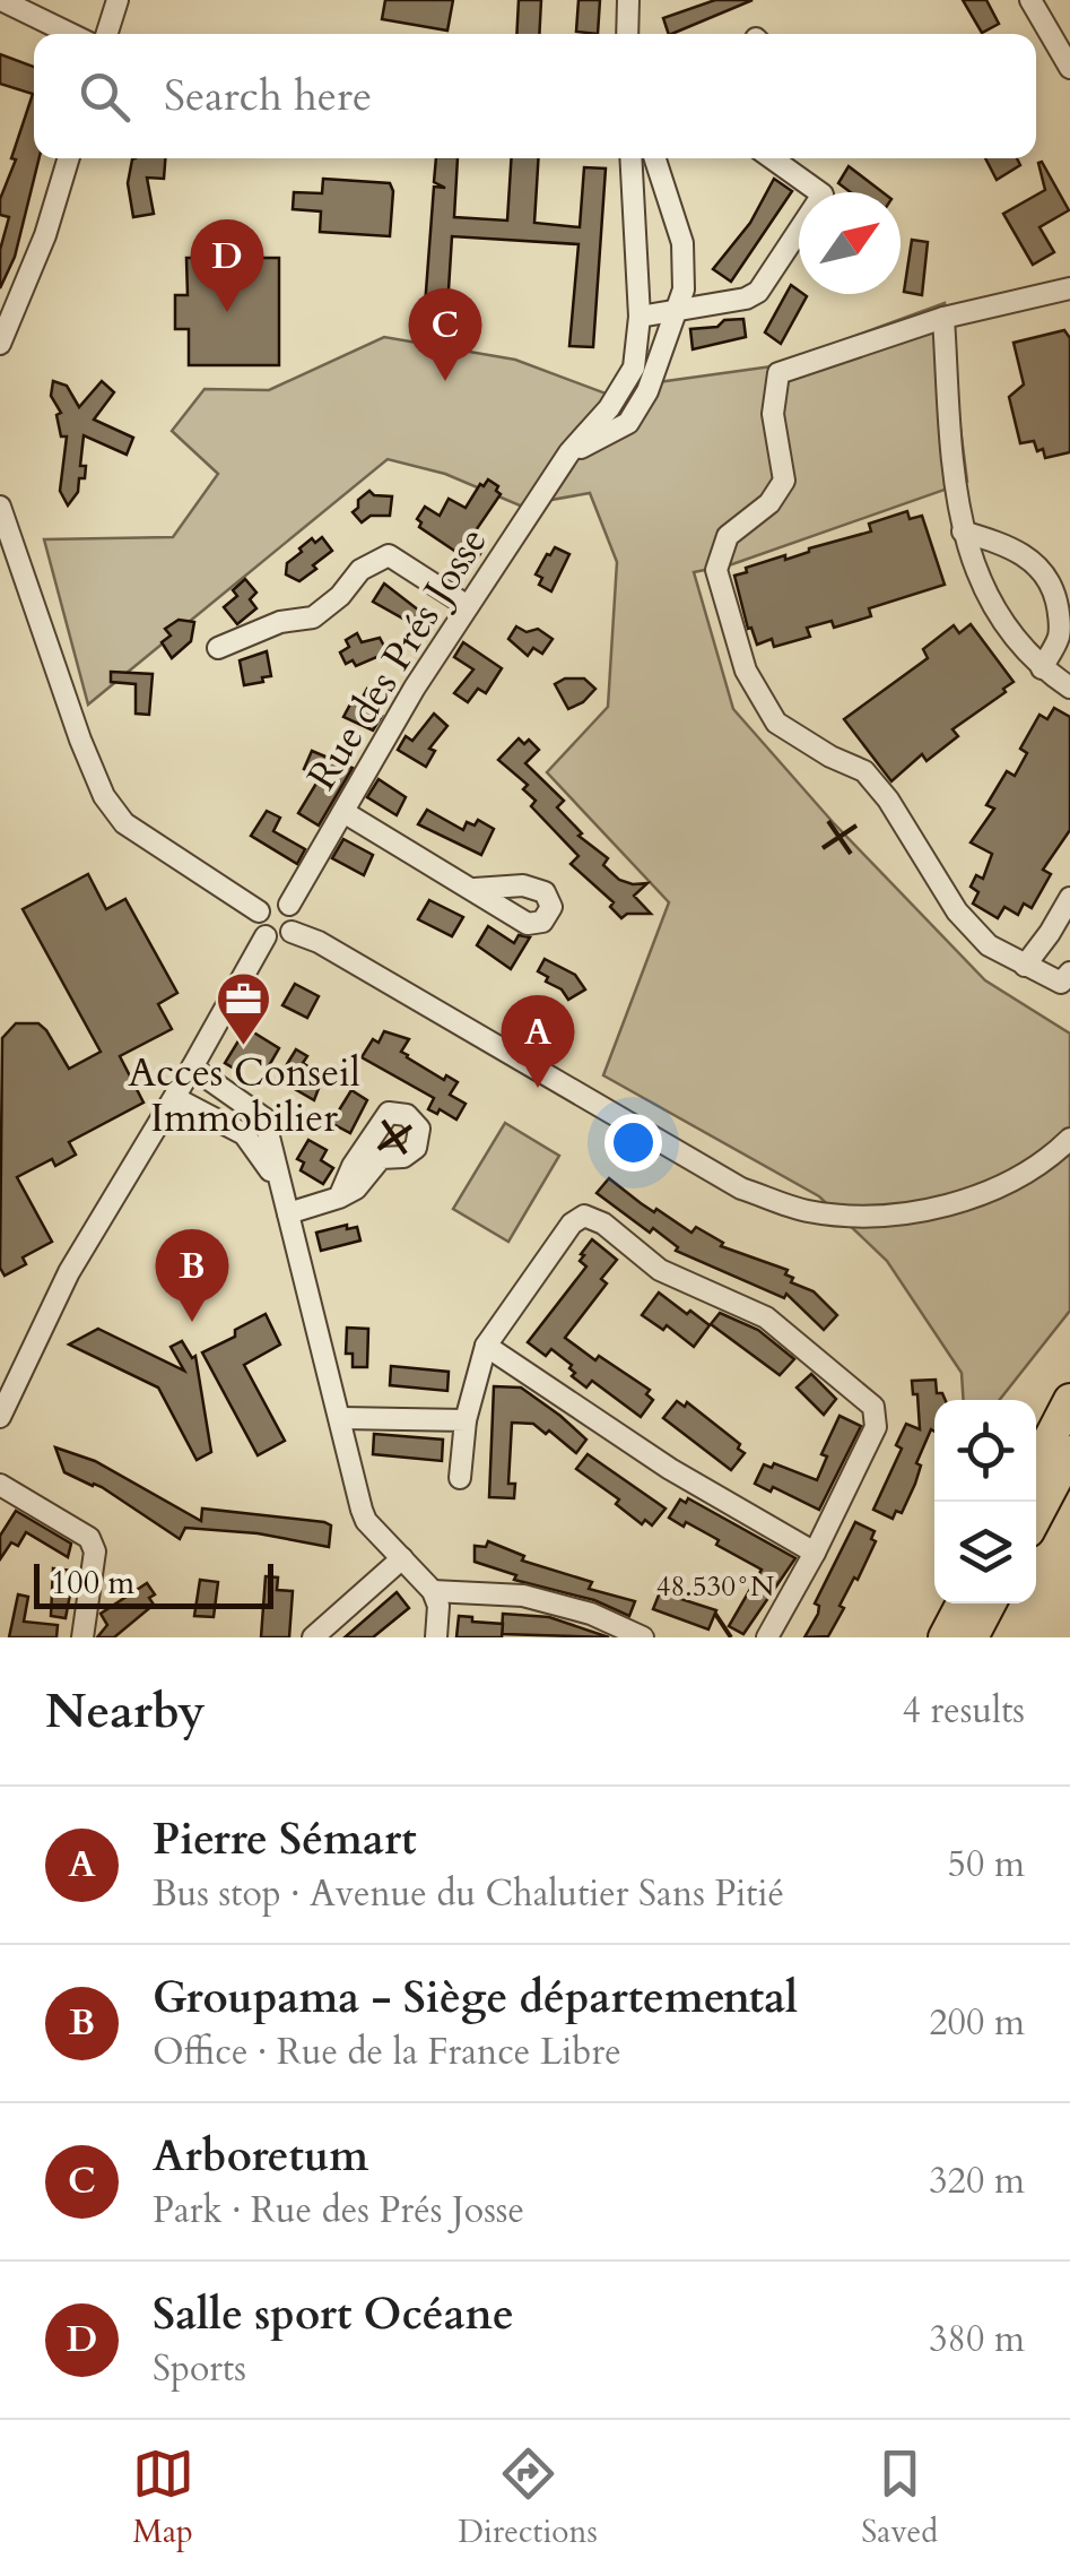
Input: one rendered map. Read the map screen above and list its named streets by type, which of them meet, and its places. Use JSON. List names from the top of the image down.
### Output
{
  "streets": {
    "street": ["Rue des Prés Josse"]
  },
  "places": {
    "office": ["Acces Conseil Immobilier"]
  },
  "scale_bar": "100 m",
  "north": "top right",
  "page": {
    "search": "Search here",
    "pins": [
      "D",
      "C",
      "A",
      "B"
    ],
    "scale": "100 m",
    "heading": ["Nearby", "4 results"],
    "list": [
      {
        "mark": "A",
        "name": "Pierre Sémart",
        "note": "Bus stop · Avenue du Chalutier Sans Pitié",
        "value": "50 m"
      },
      {
        "mark": "B",
        "name": "Groupama - Siège départemental",
        "note": "Office · Rue de la France Libre",
        "value": "200 m"
      },
      {
        "mark": "C",
        "name": "Arboretum",
        "note": "Park · Rue des Prés Josse",
        "value": "320 m"
      },
      {
        "mark": "D",
        "name": "Salle sport Océane",
        "note": "Sports",
        "value": "380 m"
      }
    ],
    "nav": ["Map", "Directions", "Saved"]
  },
  "coordinates": ["48.530°N"]
}
